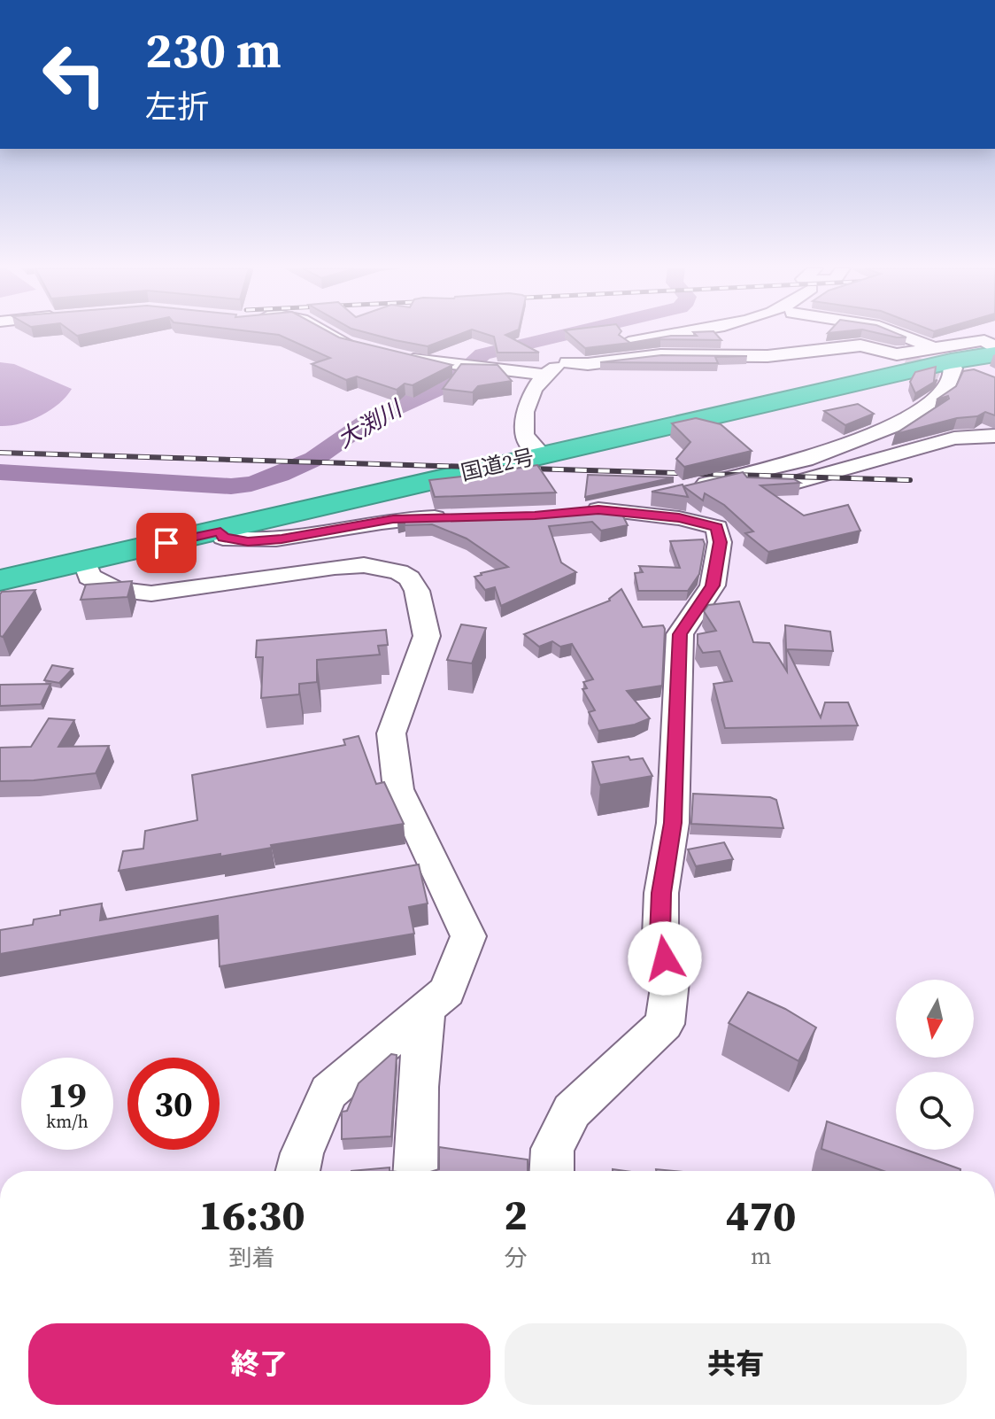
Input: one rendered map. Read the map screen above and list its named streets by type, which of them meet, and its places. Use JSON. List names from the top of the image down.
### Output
{
  "streets": {
    "highway": ["国道2号"]
  },
  "water": ["大渕川"],
  "north": "bottom",
  "page": {
    "turn": ["230 m", "左折"],
    "speed": "19 km/h",
    "limit": "30",
    "eta": [
      "16:30",
      "到着",
      "2",
      "分",
      "470",
      "m"
    ],
    "buttons": ["終了", "共有"]
  }
}
